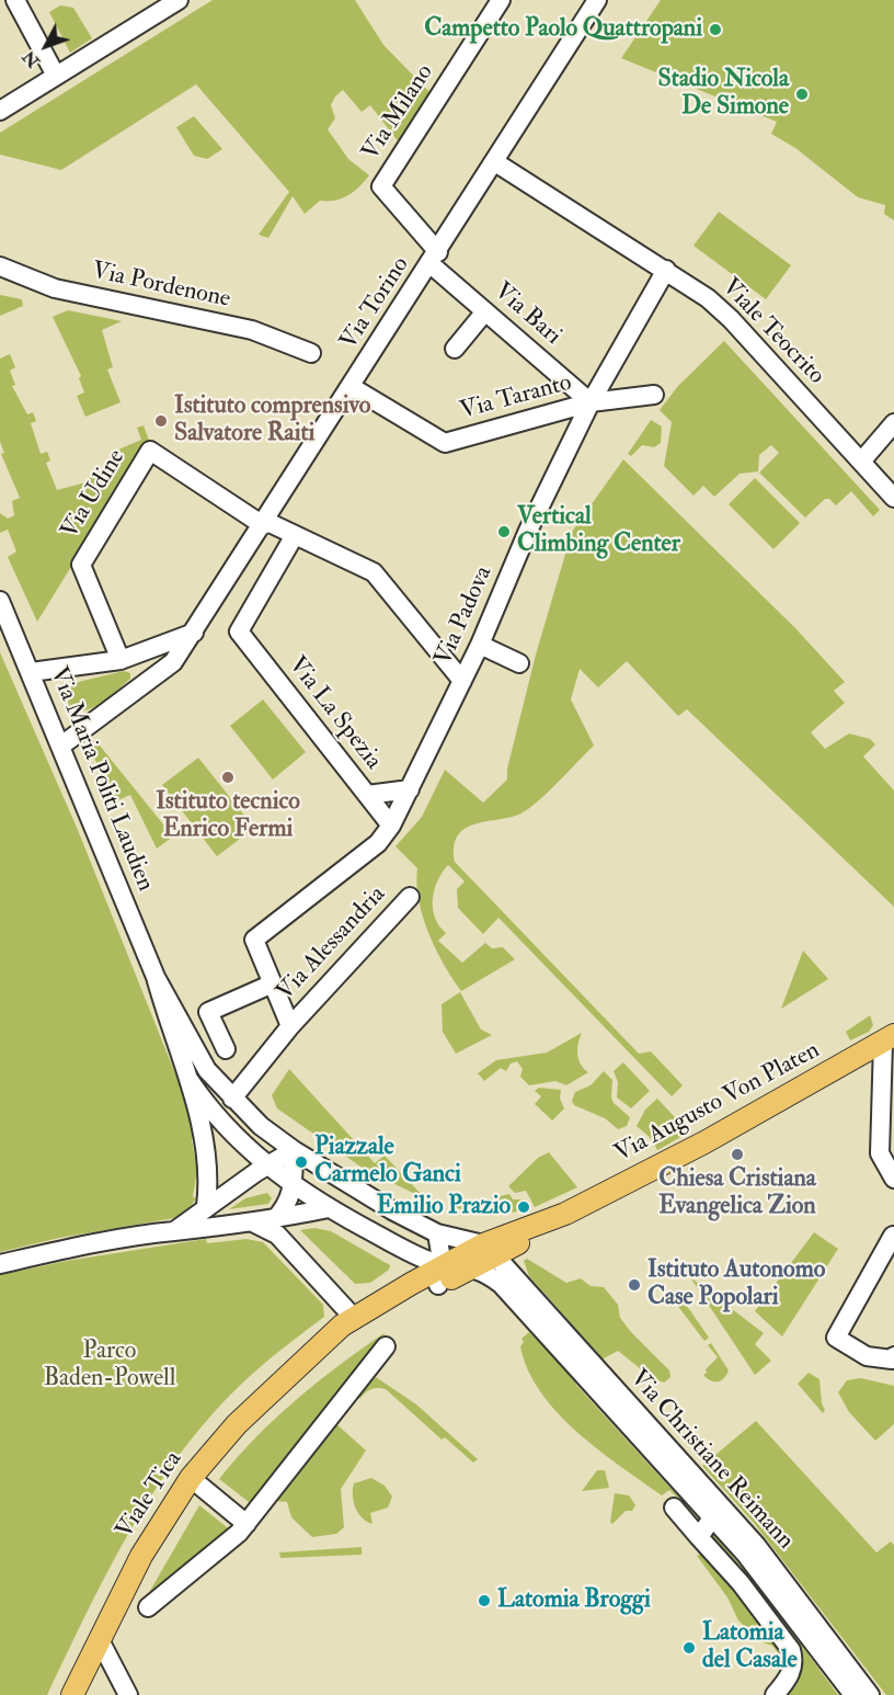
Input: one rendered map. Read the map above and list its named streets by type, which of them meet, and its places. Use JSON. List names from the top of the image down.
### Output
{
  "streets": {
    "main road": ["Via Augusto Von Platen", "Viale Tica"],
    "street": [
      "Via Milano",
      "Via Pordenone",
      "Via Torino",
      "Via Bari",
      "Viale Teocrito",
      "Via Taranto",
      "Via Udine",
      "Via Padova",
      "Via La Spezia",
      "Via Maria Politi Laudien",
      "Via Alessandria",
      "Via Christiane Reimann"
    ]
  },
  "crossings": [
    ["Via Milano", "Via Bari"],
    ["Via Torino", "Via Bari"],
    ["Via Torino", "Viale Teocrito"],
    ["Via Torino", "Via Taranto"],
    ["Via Torino", "Via Udine"],
    ["Via Torino", "Via Maria Politi Laudien"],
    ["Via Bari", "Via Taranto"],
    ["Via Bari", "Via Padova"],
    ["Viale Teocrito", "Via Padova"],
    ["Via Taranto", "Via Padova"],
    ["Via Padova", "Via La Spezia"]
  ],
  "parks": ["Parco Baden-Powell"],
  "places": [
    "Campetto Paolo Quattropani",
    "Stadio Nicola De Simone",
    "Istituto comprensivo Salvatore Raiti",
    "Vertical Climbing Center",
    "Istituto tecnico Enrico Fermi",
    "Chiesa Cristiana Evangelica Zion",
    "Piazzale Carmelo Ganci",
    "Emilio Prazio",
    "Istituto Autonomo Case Popolari",
    "Latomia Broggi",
    "Latomia del Casale"
  ],
  "north": "bottom left"
}
